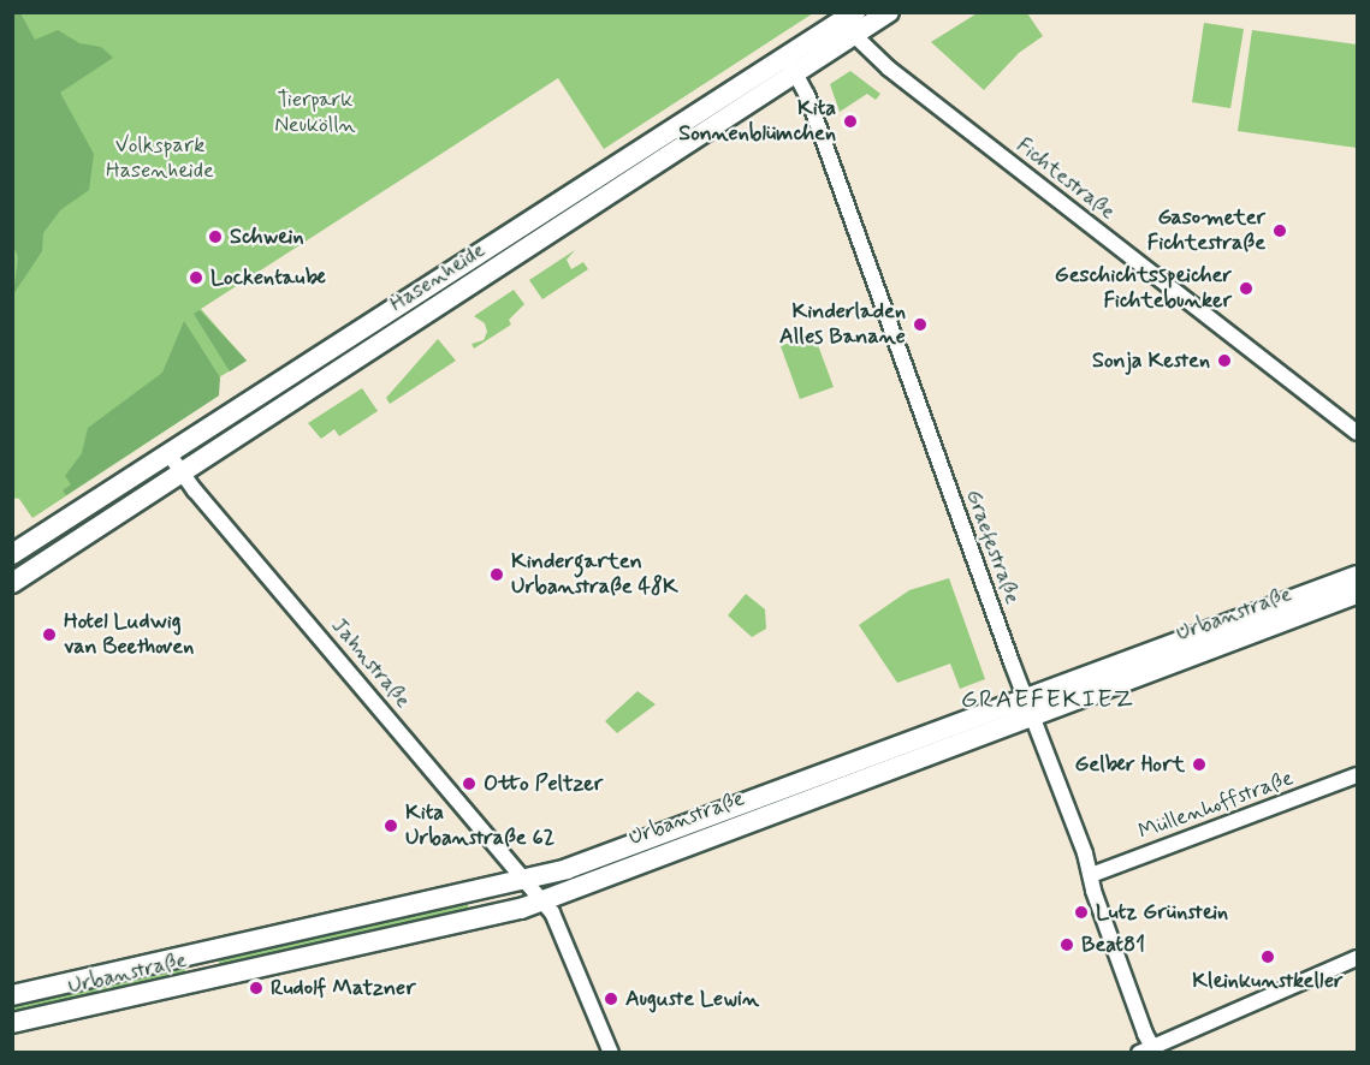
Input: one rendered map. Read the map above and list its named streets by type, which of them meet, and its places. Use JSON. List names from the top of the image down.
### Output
{
  "streets": {
    "main road": ["Hasenheide", "Urbanstraße"],
    "street": [
      "Fichtestraße",
      "Graefestraße",
      "Jahnstraße",
      "Müllenhoffstraße"
    ]
  },
  "crossings": [
    ["Fichtestraße", "Hasenheide"],
    ["Hasenheide", "Graefestraße"],
    ["Hasenheide", "Jahnstraße"],
    ["Graefestraße", "Urbanstraße"],
    ["Graefestraße", "Müllenhoffstraße"],
    ["Urbanstraße", "Jahnstraße"]
  ],
  "districts": ["GRAEFEKIEZ"],
  "parks": ["Tierpark Neukölln", "Volkspark Hasenheide"],
  "places": [
    "Kita Sonnenblümchen",
    "Gasometer Fichtestraße",
    "Schwein",
    "Lockentaube",
    "Geschichtsspeicher Fichtebunker",
    "Kinderladen Alles Banane",
    "Sonja Kesten",
    "Kindergarten Urbanstraße 48K",
    "Hotel Ludwig van Beethoven",
    "Gelber Hort",
    "Otto Peltzer",
    "Kita Urbanstraße 62",
    "Lutz Grünstein",
    "Beat81",
    "Kleinkunstkeller",
    "Rudolf Matzner",
    "Auguste Lewin"
  ]
}
